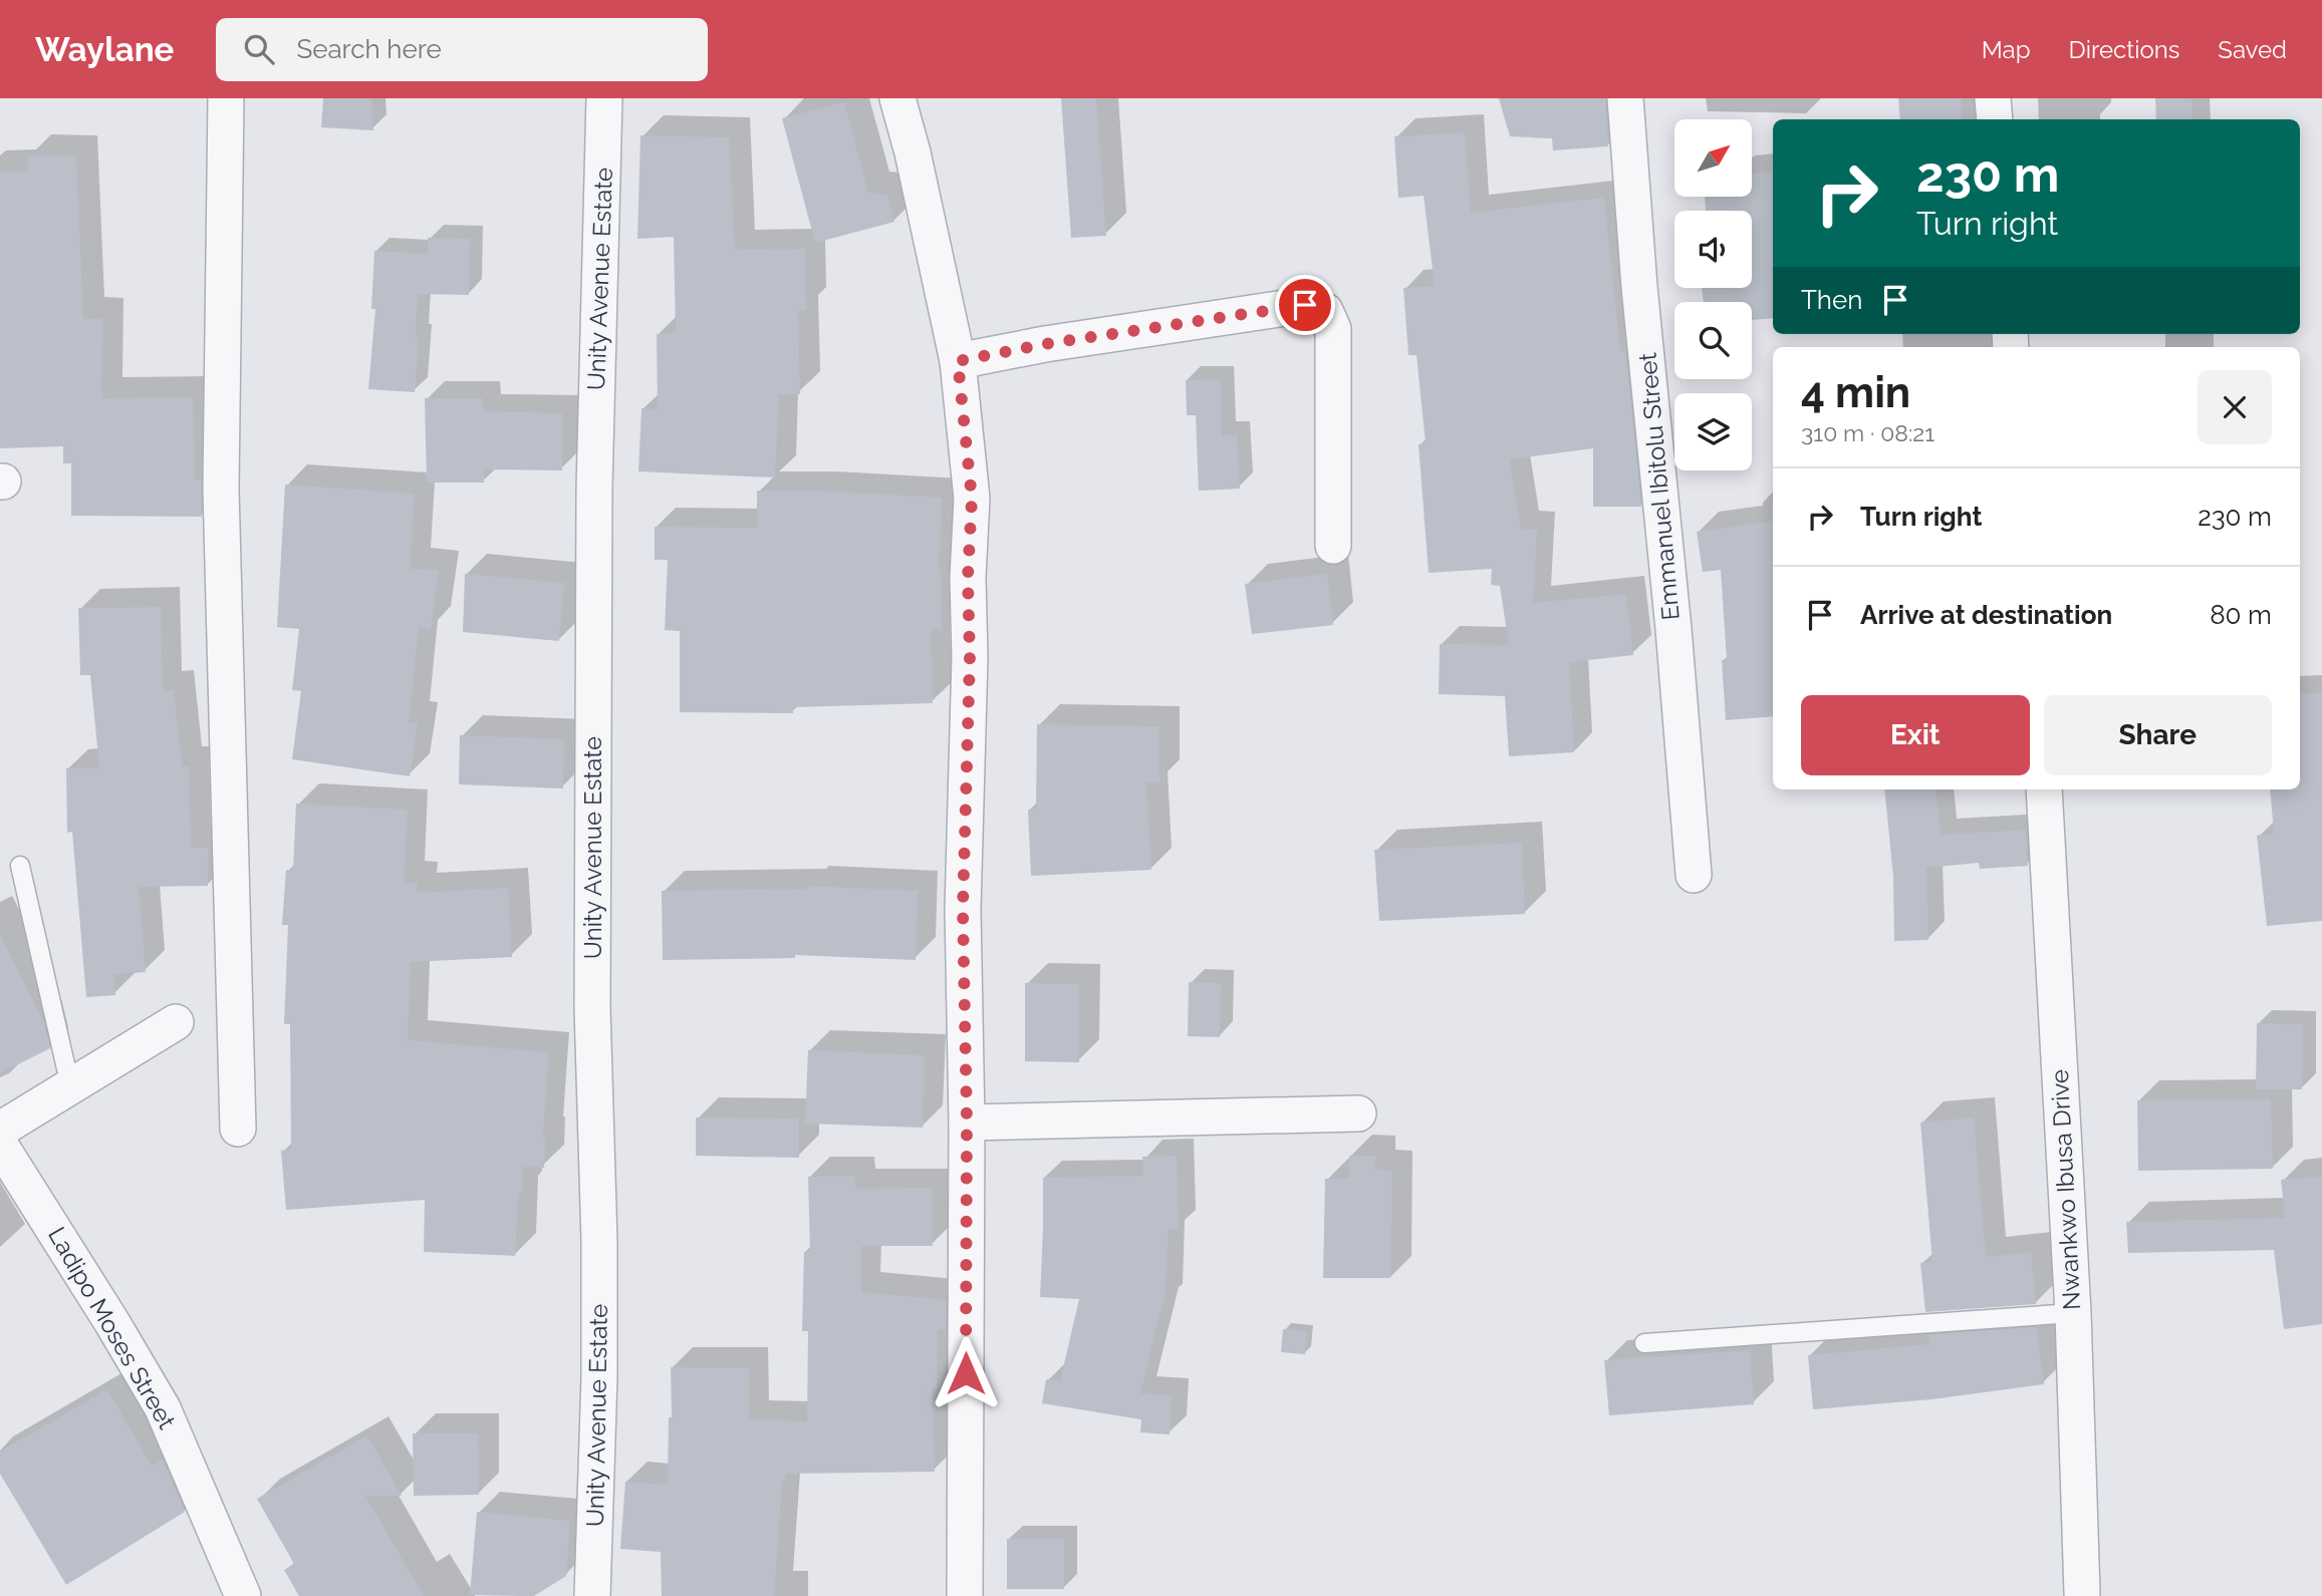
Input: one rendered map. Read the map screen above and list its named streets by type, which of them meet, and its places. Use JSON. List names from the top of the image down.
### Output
{
  "streets": {
    "street": [
      "Unity Avenue Estate",
      "Emmanuel Ibitolu Street",
      "Nwankwo Ibusa Drive",
      "Ladipo Moses Street"
    ]
  },
  "north": "top right",
  "page": {
    "header": "Waylane",
    "search": "Search here",
    "nav": ["Map", "Directions", "Saved"],
    "turn": ["230 m", "Turn right"],
    "then": "Then",
    "heading": ["4 min", "310 m · 08:21"],
    "list": [
      {
        "name": "Turn right",
        "value": "230 m"
      },
      {
        "name": "Arrive at destination",
        "value": "80 m"
      }
    ],
    "buttons": ["Exit", "Share"]
  }
}
